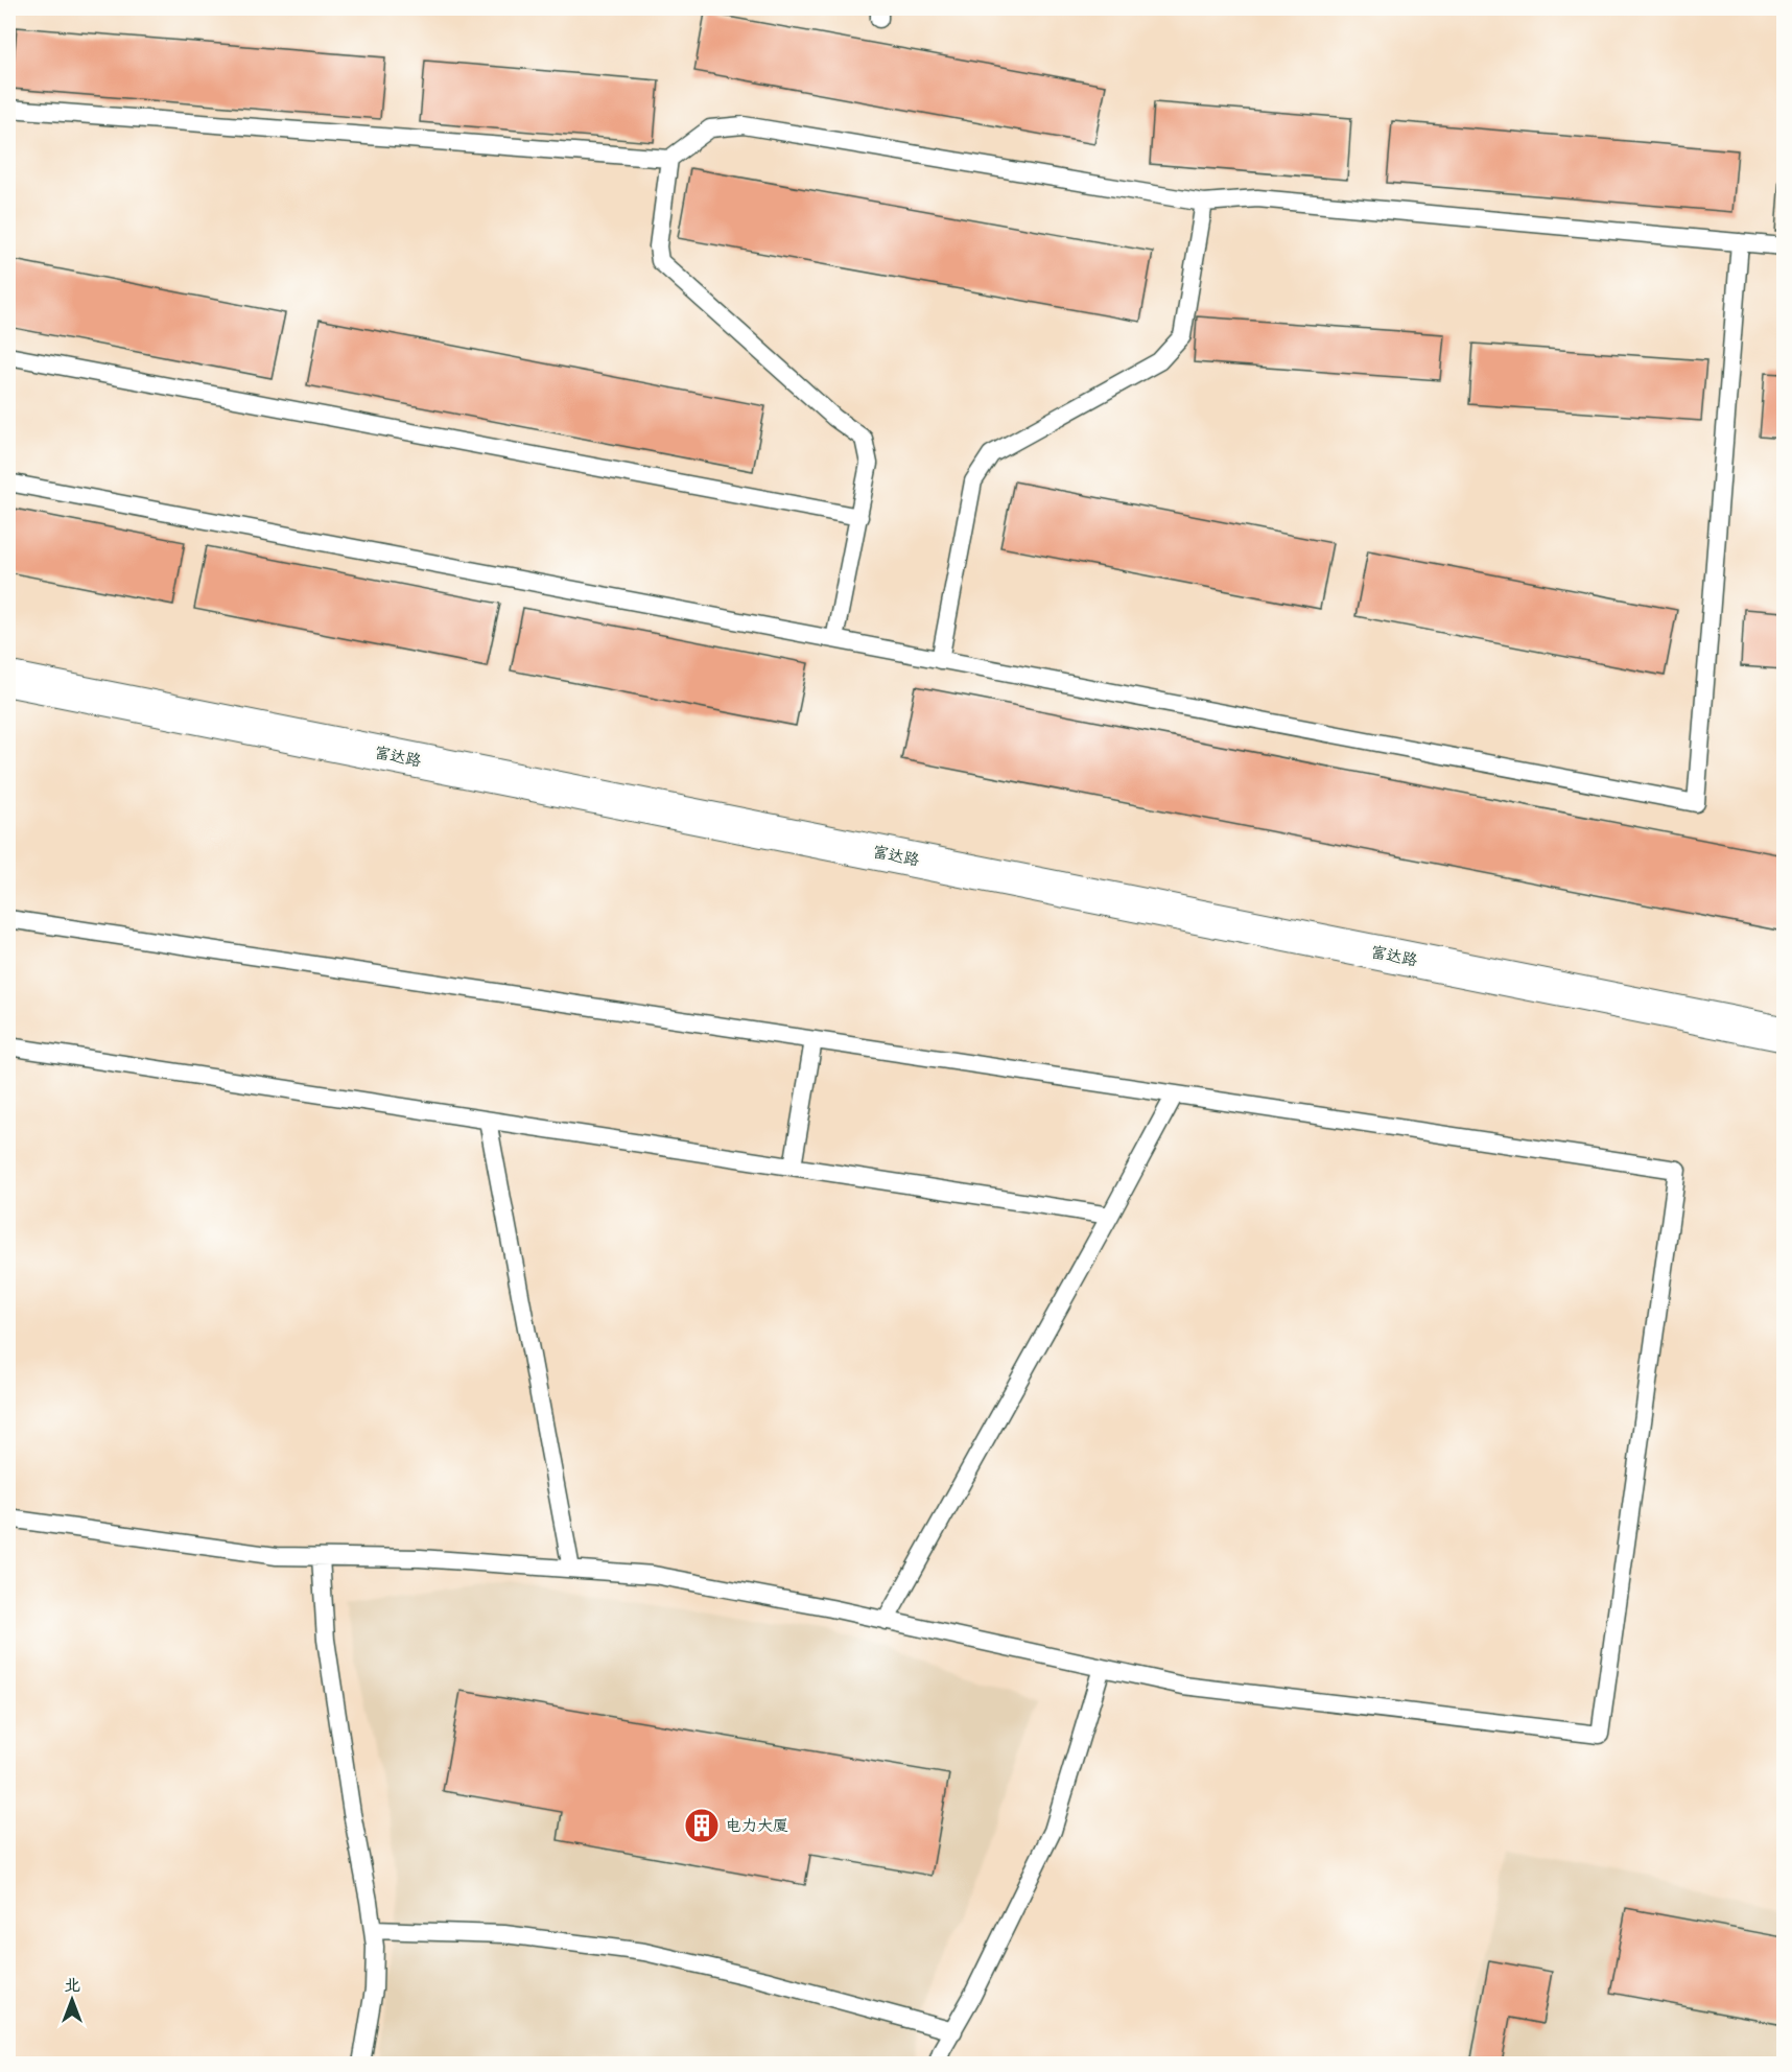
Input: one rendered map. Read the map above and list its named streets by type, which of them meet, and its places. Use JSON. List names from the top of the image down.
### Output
{
  "streets": {
    "street": ["富达路"]
  },
  "places": {
    "building": ["电力大厦"]
  },
  "north": "top"
}
